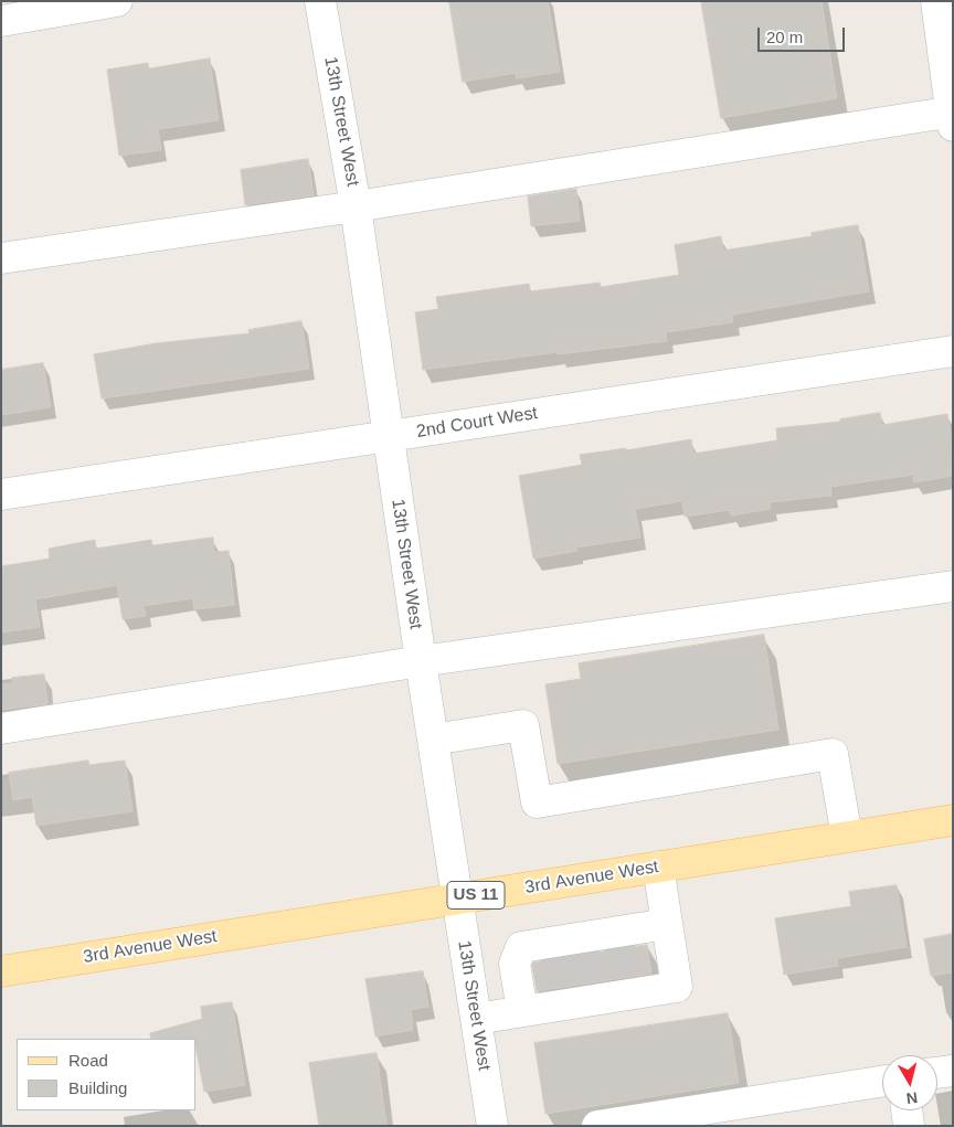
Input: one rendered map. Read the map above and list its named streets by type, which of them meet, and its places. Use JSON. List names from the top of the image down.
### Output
{
  "streets": {
    "main road": ["3rd Avenue West", "US 11"],
    "street": ["13th Street West", "2nd Court West"]
  },
  "crossings": [
    ["13th Street West", "2nd Court West"],
    ["13th Street West", "3rd Avenue West"]
  ],
  "legend": ["Road", "Building"],
  "scale_bar": "20 m",
  "north": "bottom"
}
